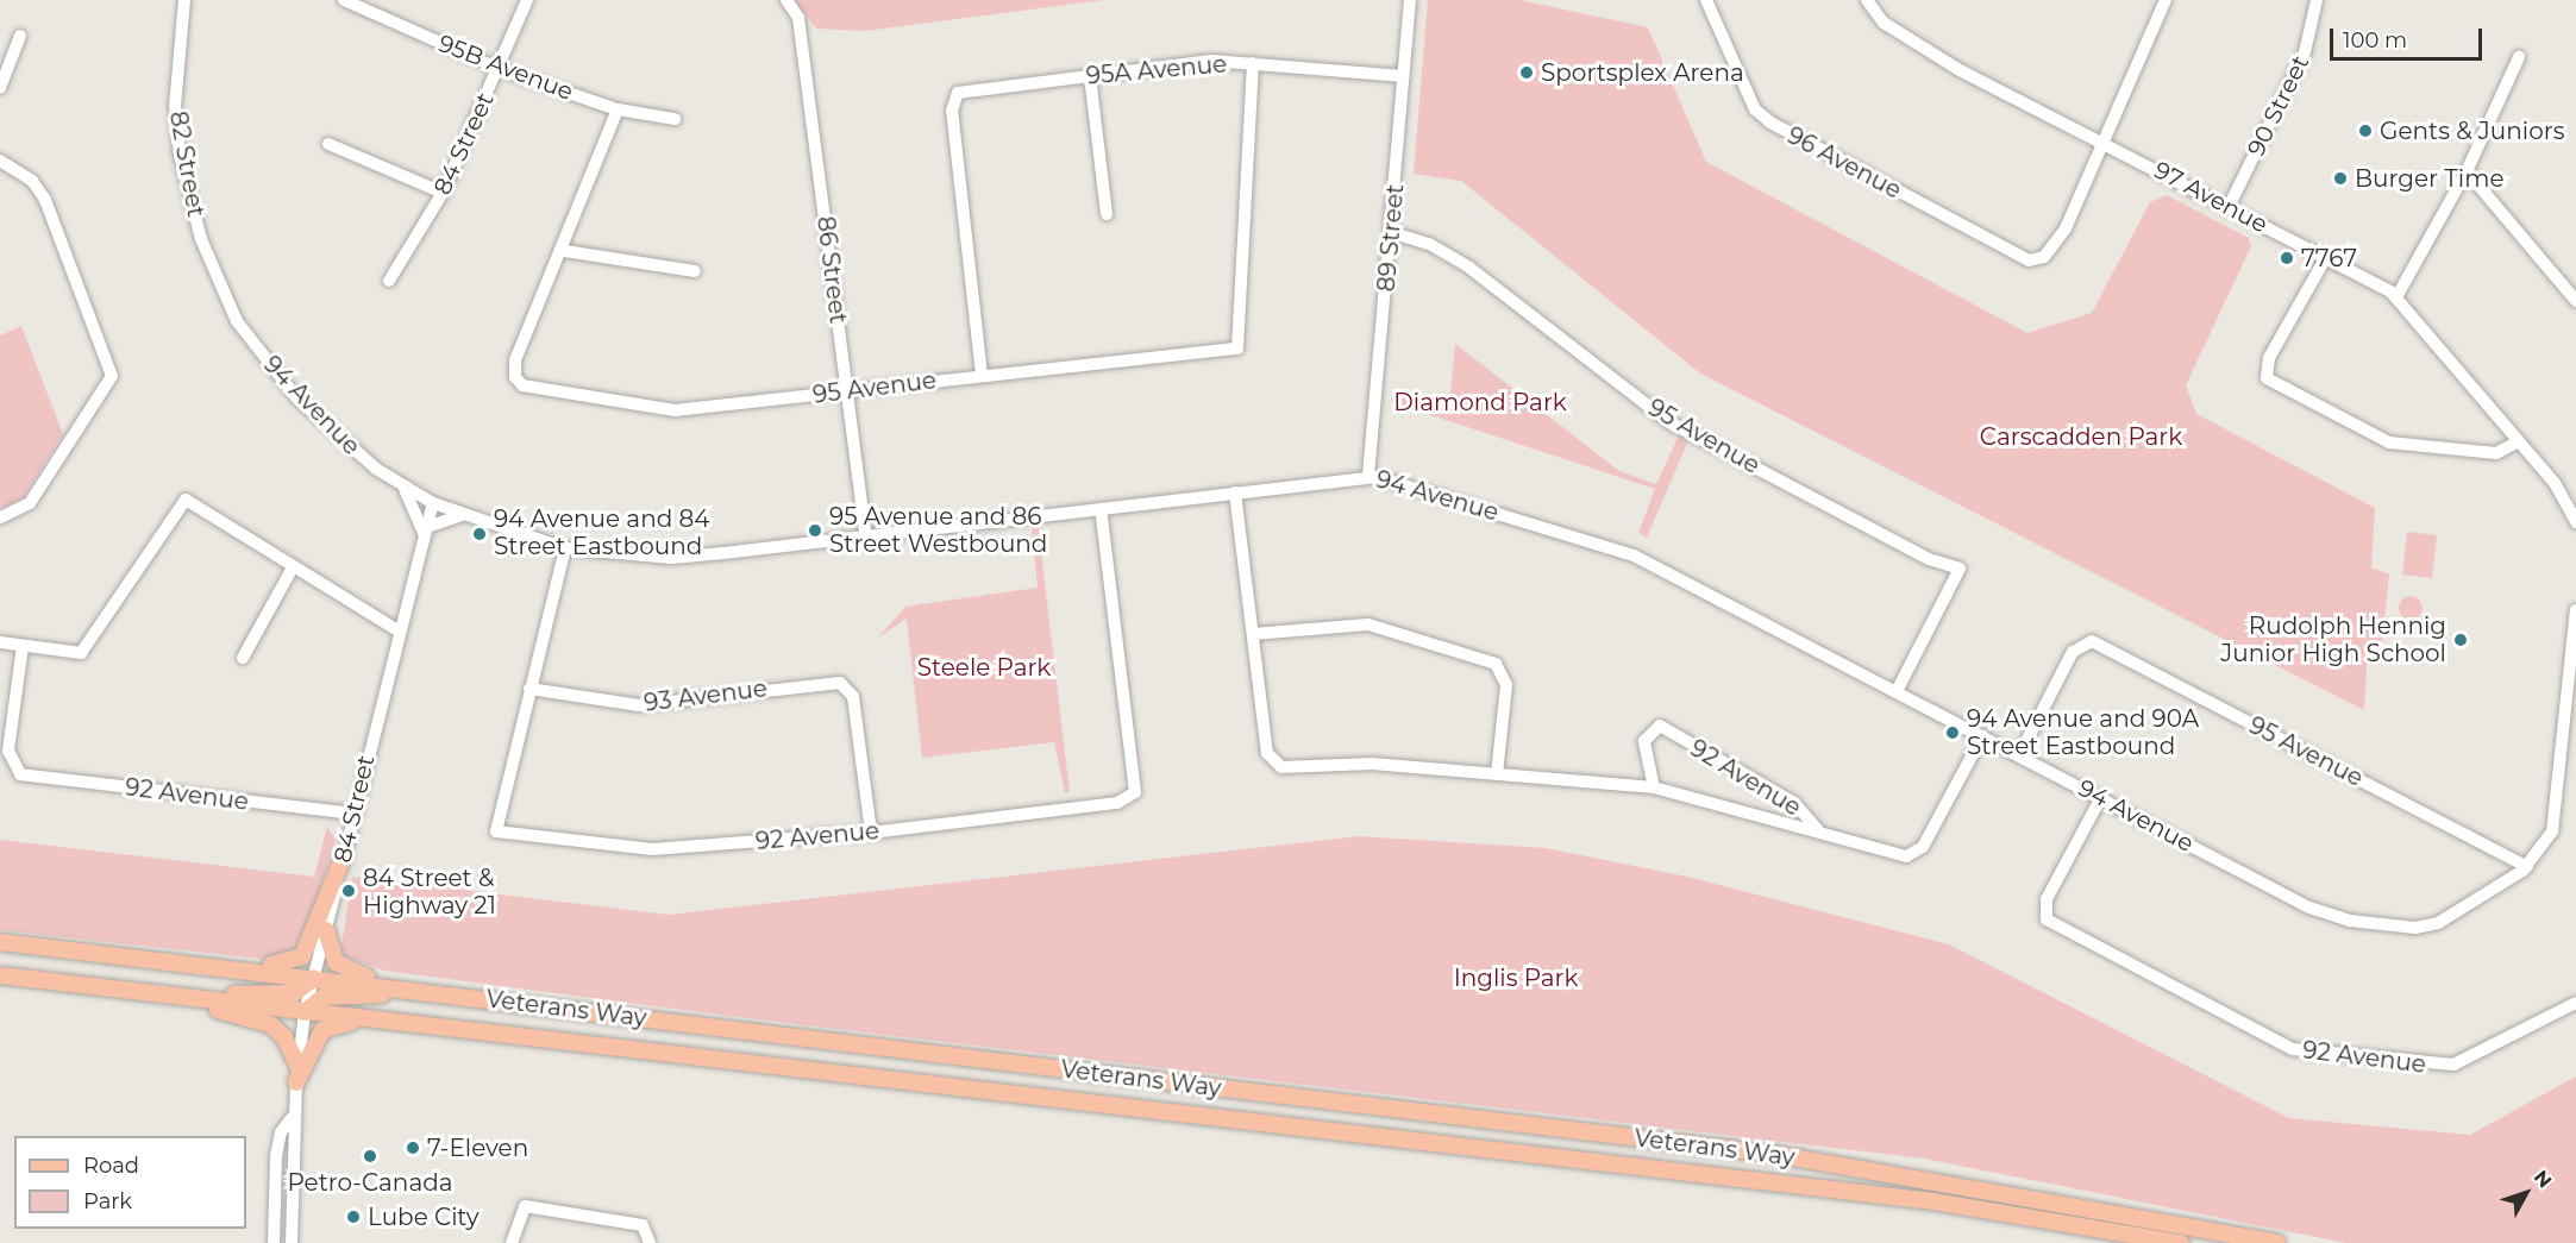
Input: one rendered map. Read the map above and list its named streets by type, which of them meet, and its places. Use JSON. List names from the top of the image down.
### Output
{
  "streets": {
    "main road": ["Veterans Way"],
    "street": [
      "95B Avenue",
      "95A Avenue",
      "90 Street",
      "84 Street",
      "96 Avenue",
      "82 Street",
      "97 Avenue",
      "89 Street",
      "86 Street",
      "95 Avenue",
      "94 Avenue",
      "93 Avenue",
      "92 Avenue"
    ]
  },
  "crossings": [
    ["95B Avenue", "84 Street"],
    ["95A Avenue", "89 Street"],
    ["95A Avenue", "95 Avenue"],
    ["90 Street", "97 Avenue"],
    ["84 Street", "94 Avenue"],
    ["84 Street", "92 Avenue"],
    ["84 Street", "Veterans Way"],
    ["96 Avenue", "97 Avenue"],
    ["82 Street", "94 Avenue"],
    ["89 Street", "95 Avenue"],
    ["89 Street", "94 Avenue"],
    ["86 Street", "95 Avenue"],
    ["86 Street", "94 Avenue"],
    ["95 Avenue", "94 Avenue"],
    ["94 Avenue", "92 Avenue"],
    ["93 Avenue", "92 Avenue"]
  ],
  "parks": [
    "Diamond Park",
    "Carscadden Park",
    "Steele Park",
    "Inglis Park"
  ],
  "places": [
    "Sportsplex Arena",
    "Gents & Juniors",
    "Burger Time",
    "7767",
    "95 Avenue and 86 Street Westbound",
    "94 Avenue and 84 Street Eastbound",
    "Rudolph Hennig Junior High School",
    "94 Avenue and 90A Street Eastbound",
    "84 Street & Highway 21",
    "7-Eleven",
    "Petro-Canada",
    "Lube City"
  ],
  "legend": ["Road", "Park"],
  "scale_bar": "100 m",
  "north": "top right"
}
